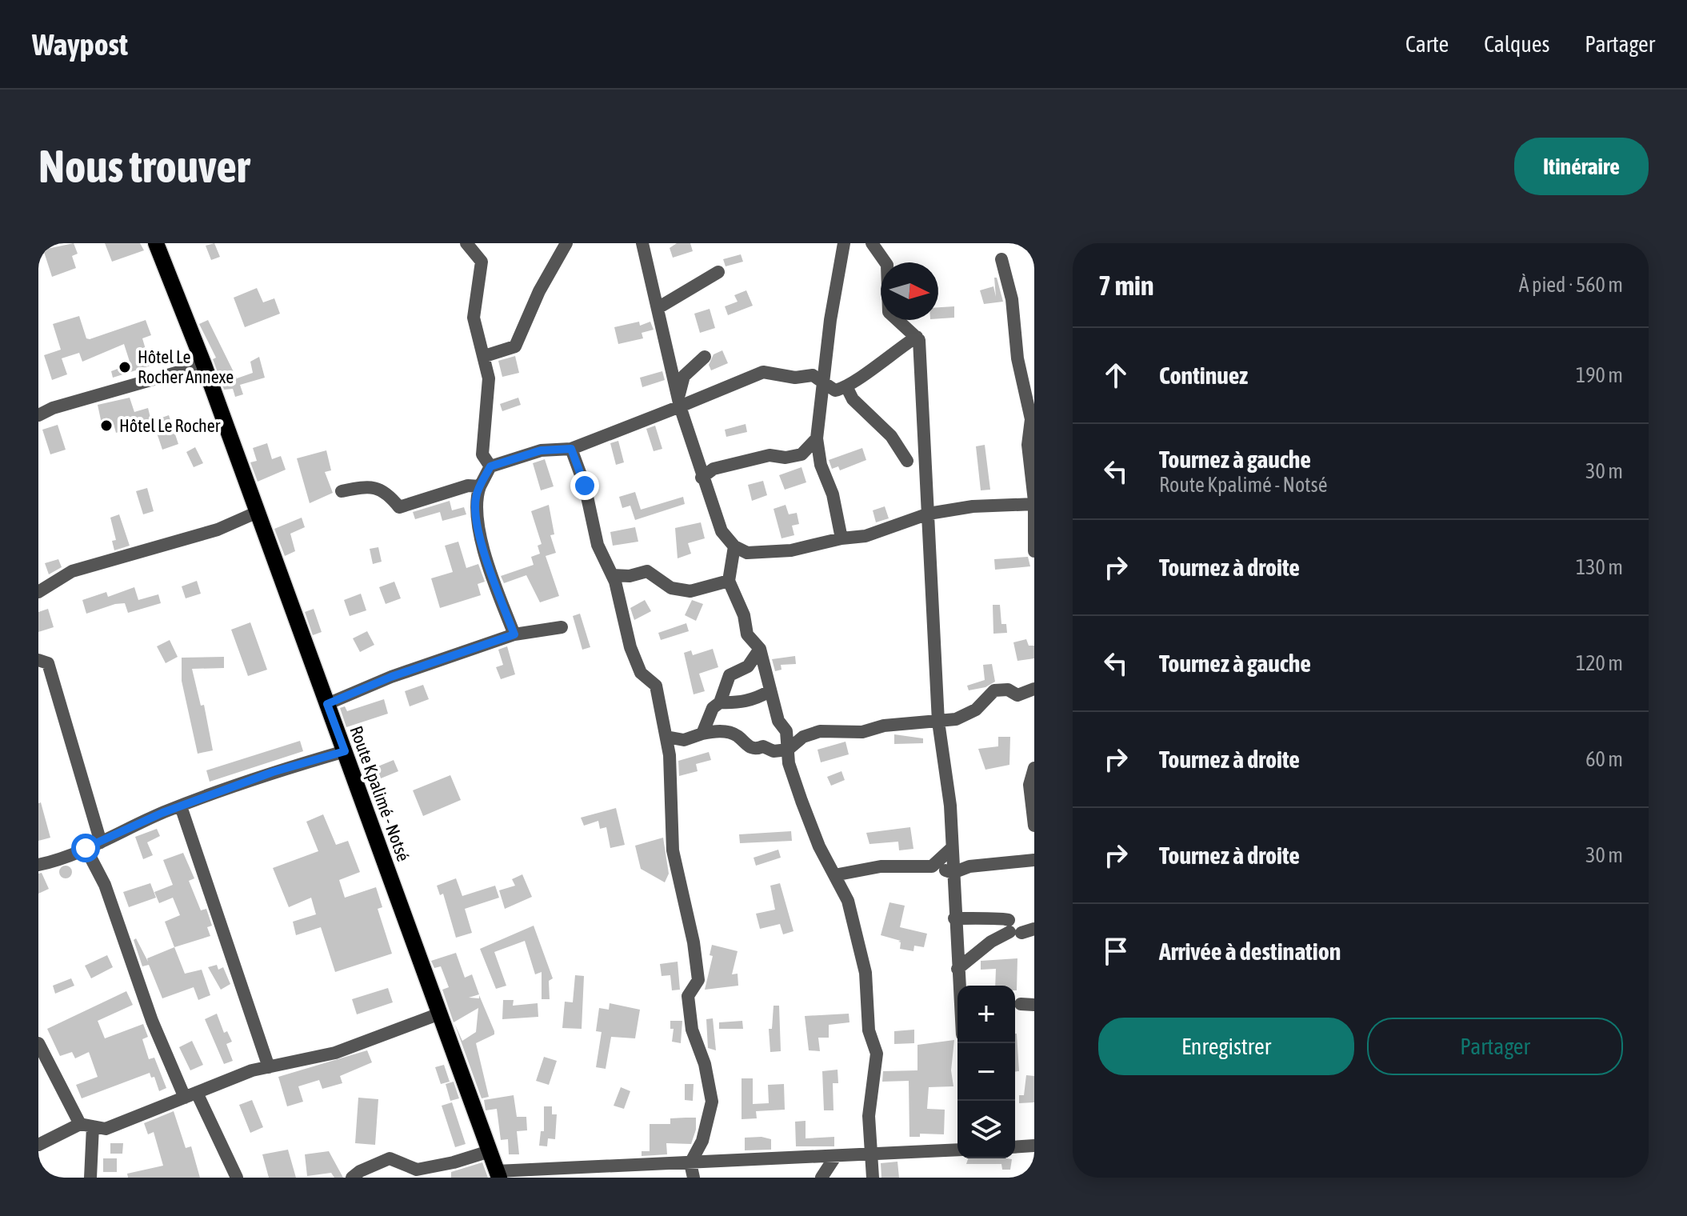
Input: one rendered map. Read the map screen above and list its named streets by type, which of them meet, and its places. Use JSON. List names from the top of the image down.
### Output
{
  "streets": {
    "main road": ["Route Kpalimé - Notsé"]
  },
  "places": ["Hôtel Le Rocher Annexe", "Hôtel Le Rocher"],
  "north": "right",
  "page": {
    "header": "Waypost",
    "nav": ["Carte", "Calques", "Partager"],
    "buttons": [
      "Itinéraire",
      ["Enregistrer", "Partager"]
    ],
    "title": "Nous trouver",
    "heading": ["7 min", "À pied · 560 m"],
    "list": [
      ["Continuez", "190 m"],
      ["Tournez à gauche", "Route Kpalimé - Notsé", "30 m"],
      ["Tournez à droite", "130 m"],
      ["Tournez à gauche", "120 m"],
      ["Tournez à droite", "60 m"],
      ["Tournez à droite", "30 m"],
      "Arrivée à destination"
    ],
    "map_buttons": ["+", "−"]
  }
}
